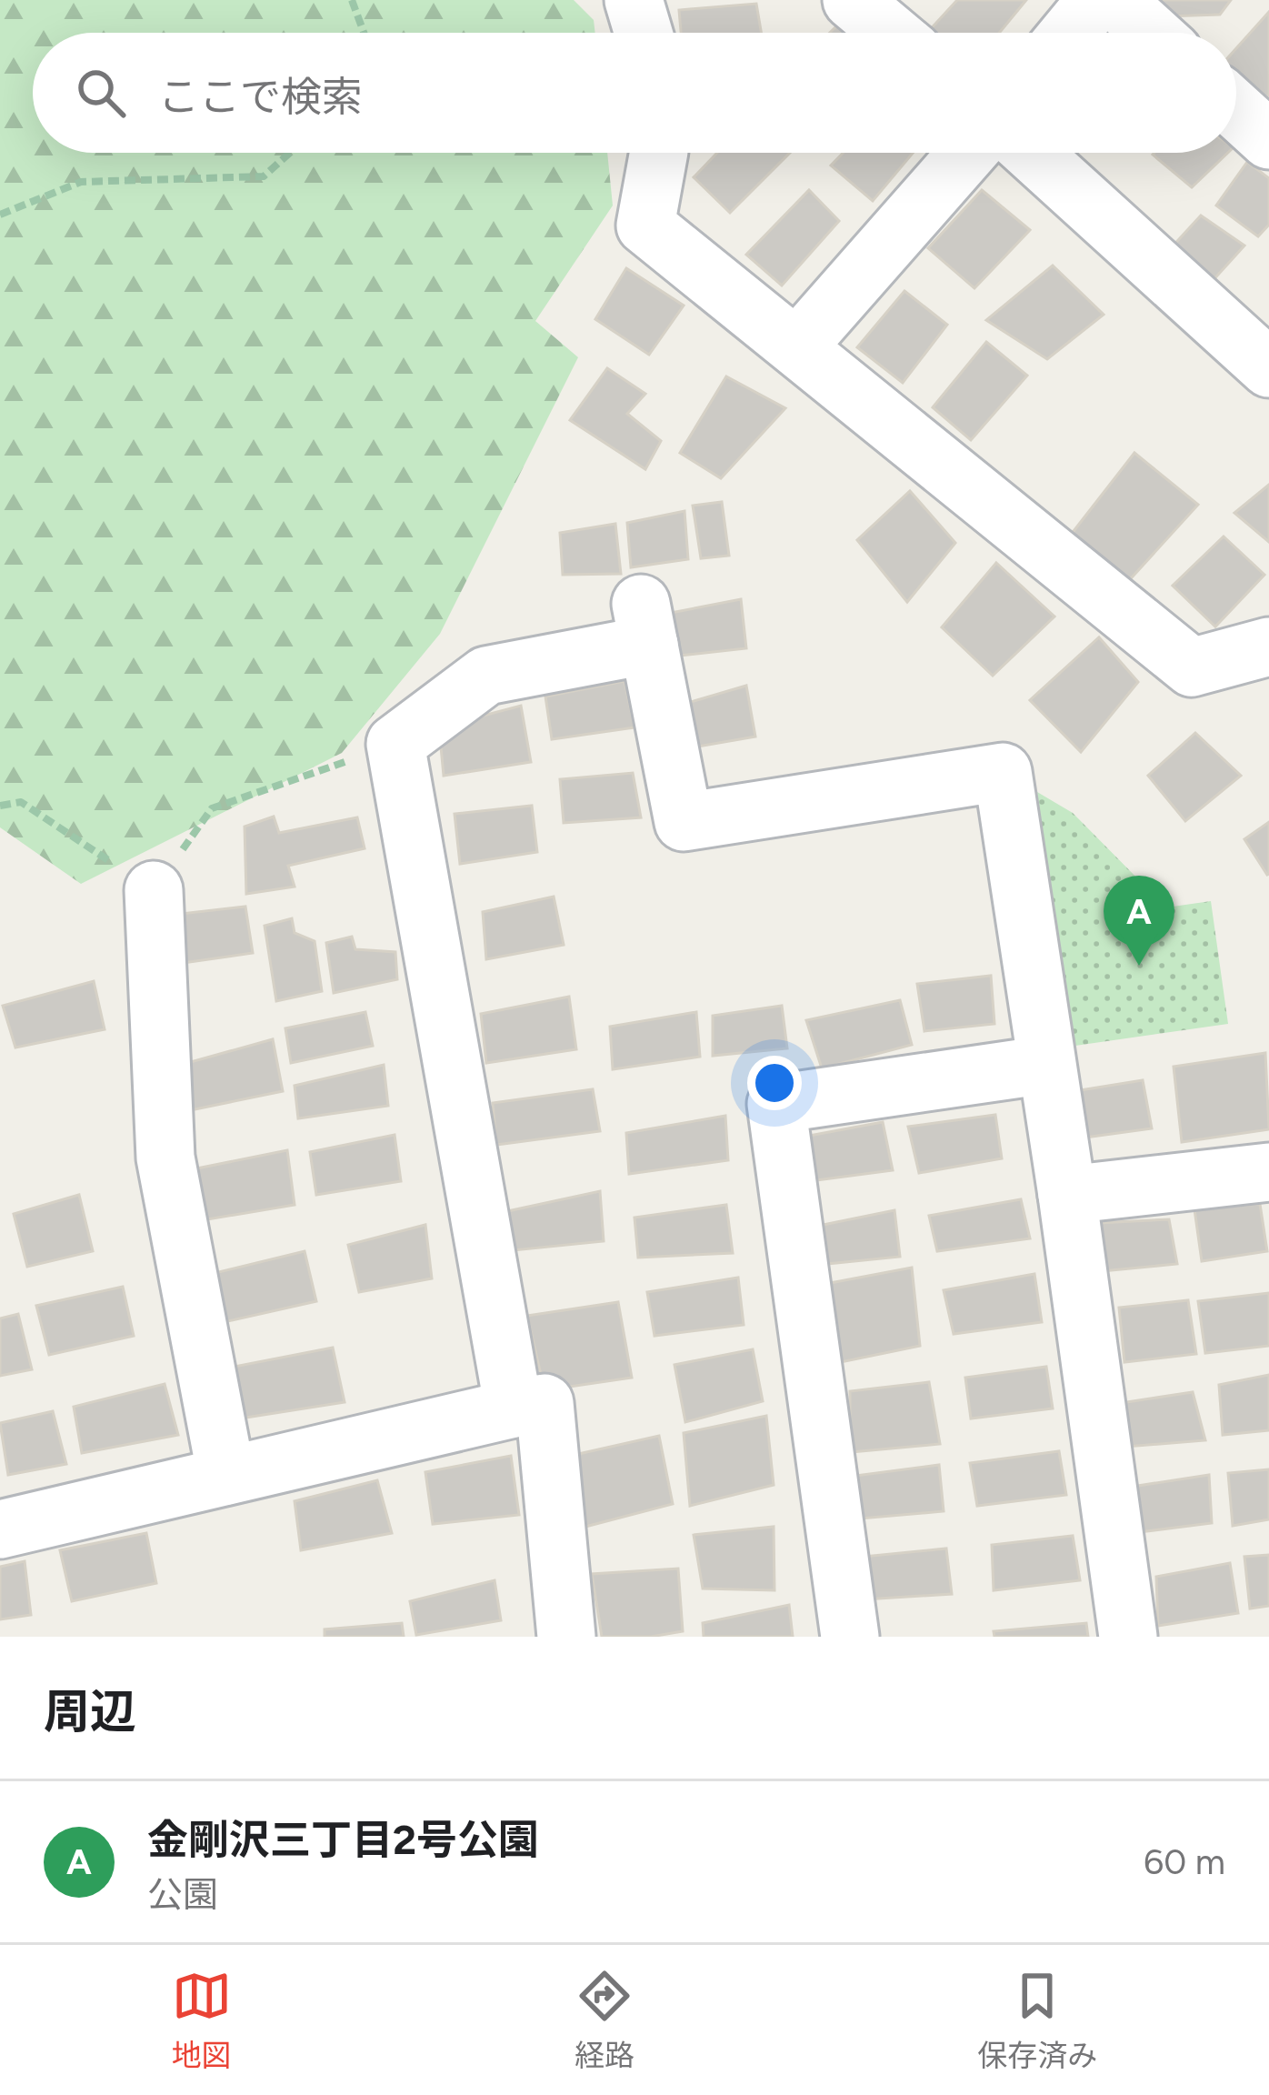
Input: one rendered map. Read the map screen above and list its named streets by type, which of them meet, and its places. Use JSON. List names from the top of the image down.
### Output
{
  "page": {
    "search": "ここで検索",
    "pins": "A",
    "heading": "周辺",
    "list": [
      {
        "mark": "A",
        "name": "金剛沢三丁目2号公園",
        "note": "公園",
        "value": "60 m"
      }
    ],
    "nav": ["地図", "経路", "保存済み"]
  }
}
